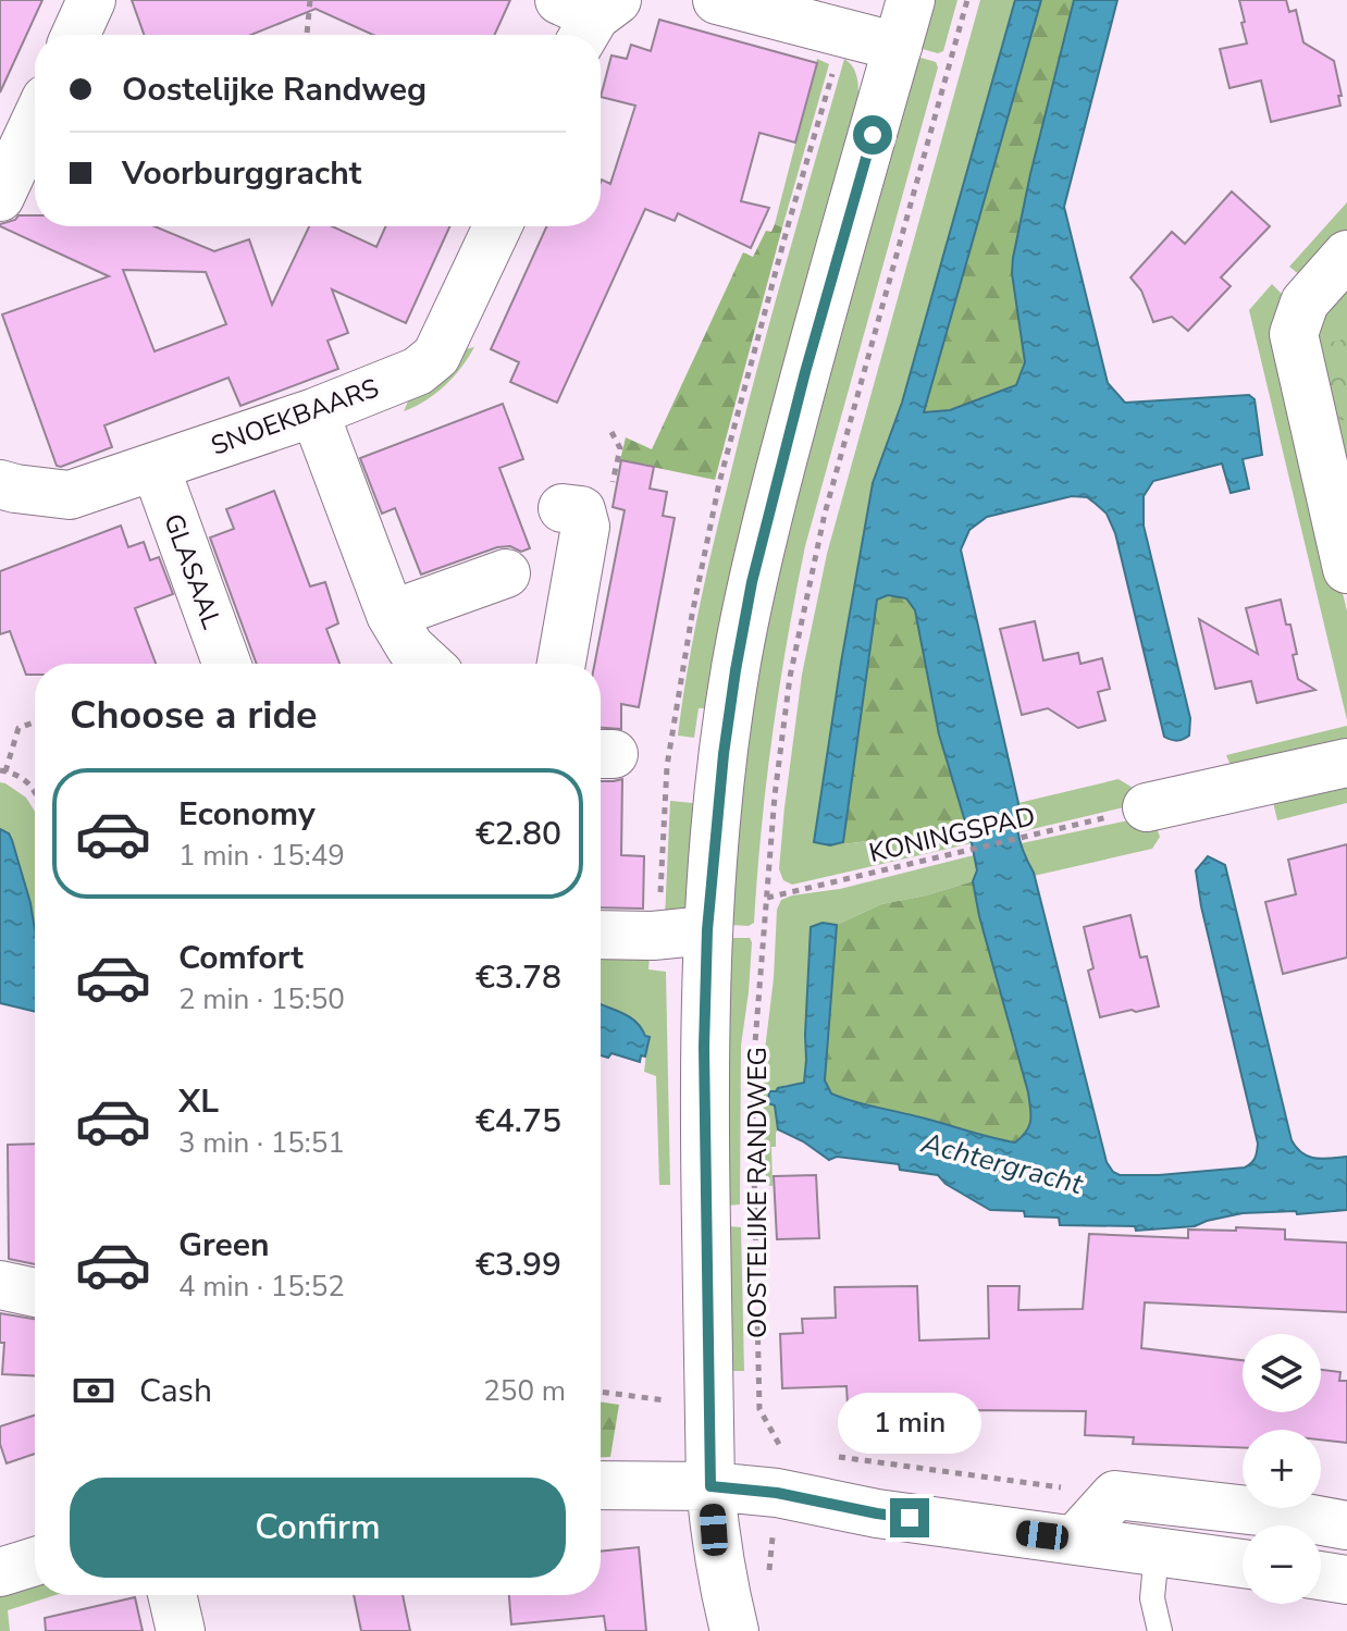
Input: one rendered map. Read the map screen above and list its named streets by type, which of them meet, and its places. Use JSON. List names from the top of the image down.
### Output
{
  "streets": {
    "street": ["SNOEKBAARS", "GLASAAL", "OOSTELIJKE RANDWEG"],
    "path": ["KONINGSPAD"]
  },
  "crossings": [
    ["SNOEKBAARS", "GLASAAL"],
    ["KONINGSPAD", "OOSTELIJKE RANDWEG"]
  ],
  "water": ["Achtergracht"],
  "page": {
    "banner": ["Oostelijke Randweg", "Voorburggracht"],
    "heading": "Choose a ride",
    "list": [
      {
        "name": "Economy",
        "note": "1 min · 15:49",
        "value": "€2.80"
      },
      {
        "name": "Comfort",
        "note": "2 min · 15:50",
        "value": "€3.78"
      },
      {
        "name": "XL",
        "note": "3 min · 15:51",
        "value": "€4.75"
      },
      {
        "name": "Green",
        "note": "4 min · 15:52",
        "value": "€3.99"
      }
    ],
    "map_buttons": ["+", "−"],
    "pay": ["Cash", "250 m"],
    "bubble": "1 min",
    "buttons": "Confirm"
  }
}
